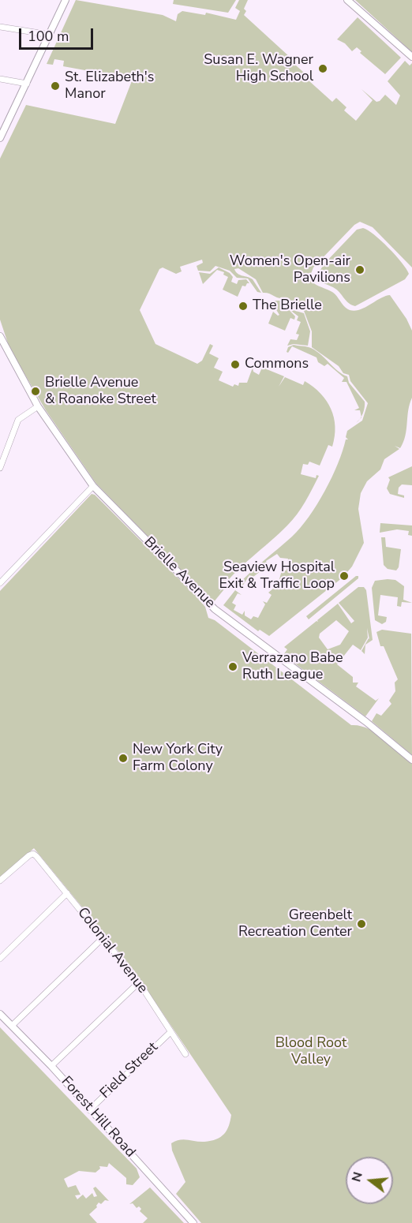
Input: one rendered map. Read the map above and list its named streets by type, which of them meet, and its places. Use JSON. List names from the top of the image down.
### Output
{
  "streets": {
    "street": [
      "Brielle Avenue",
      "Colonial Avenue",
      "Field Street",
      "Forest Hill Road"
    ]
  },
  "crossings": [
    ["Colonial Avenue", "Field Street"],
    ["Field Street", "Forest Hill Road"]
  ],
  "parks": ["Blood Root Valley"],
  "places": [
    "Susan E. Wagner High School",
    "St. Elizabeth's Manor",
    "Women's Open-air Pavilions",
    "The Brielle",
    "Commons",
    "Brielle Avenue & Roanoke Street",
    "Seaview Hospital Exit & Traffic Loop",
    "Verrazano Babe Ruth League",
    "New York City Farm Colony",
    "Greenbelt Recreation Center"
  ],
  "scale_bar": "100 m",
  "north": "left"
}
